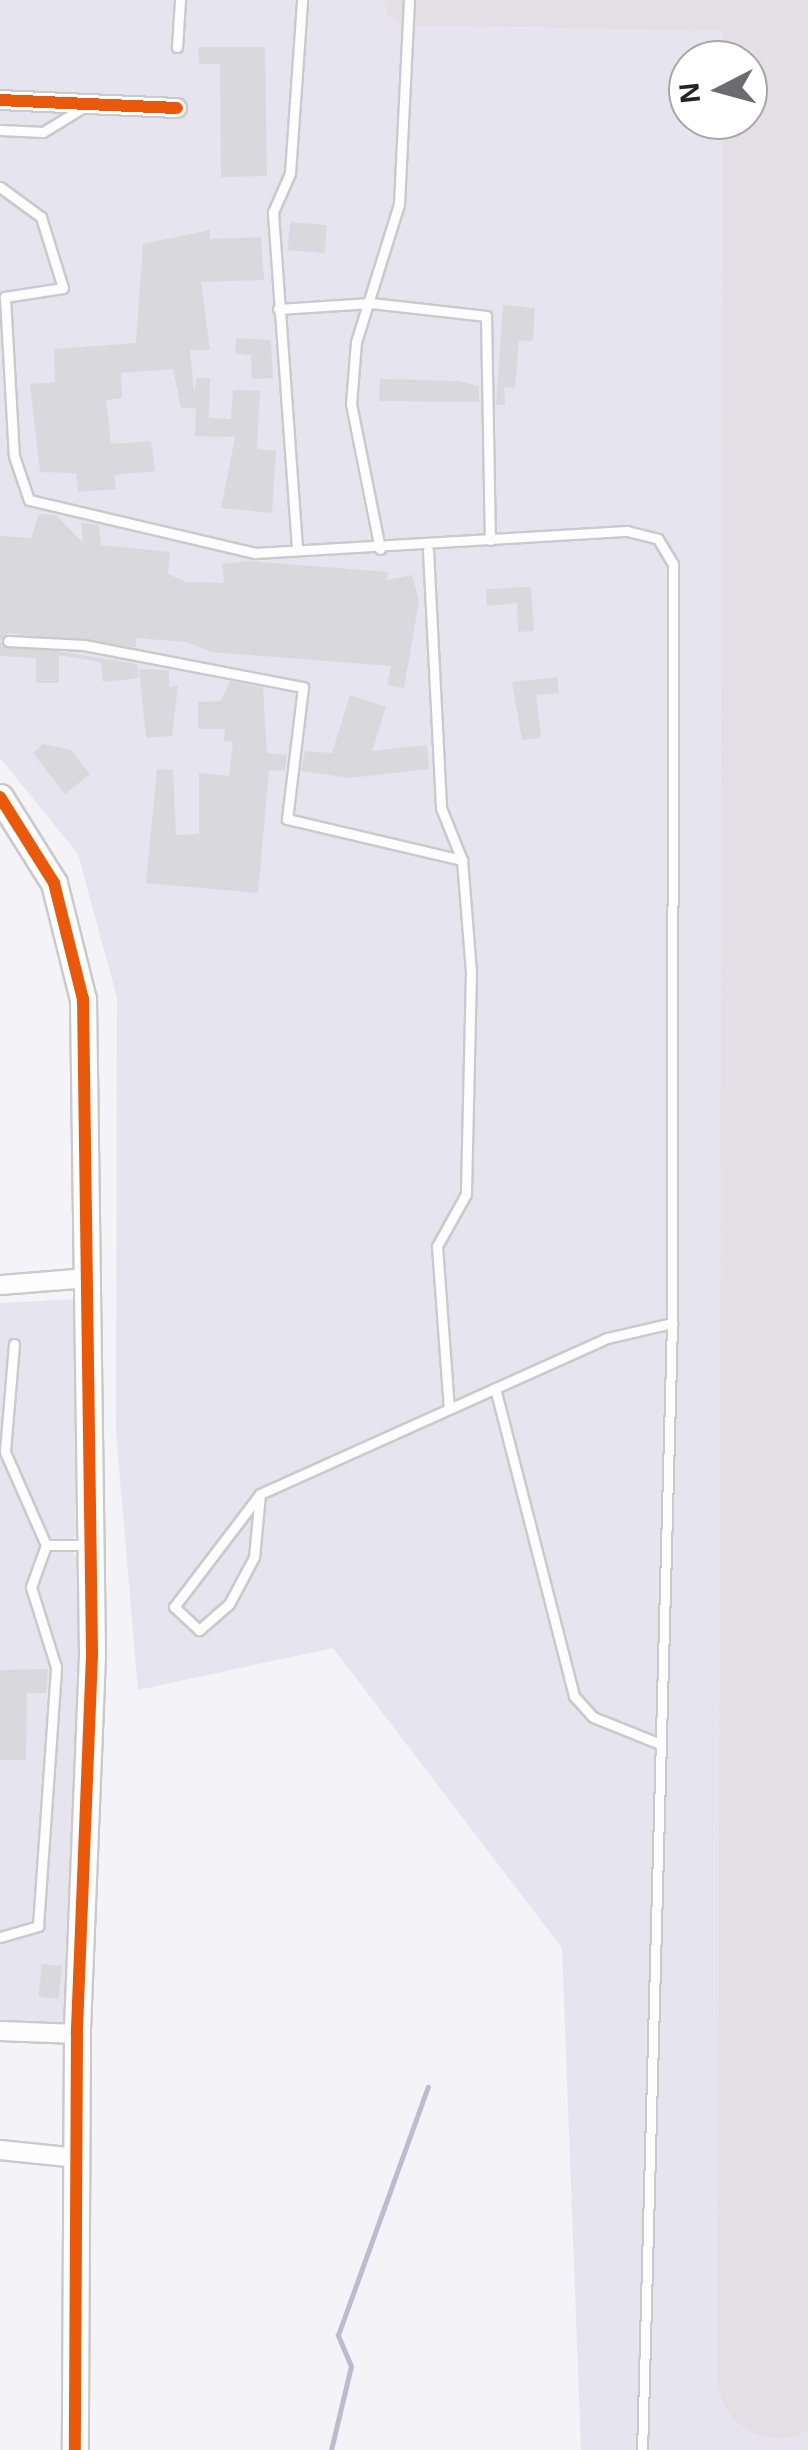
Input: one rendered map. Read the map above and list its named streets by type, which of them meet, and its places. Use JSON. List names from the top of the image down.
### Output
{
  "north": "left"
}
